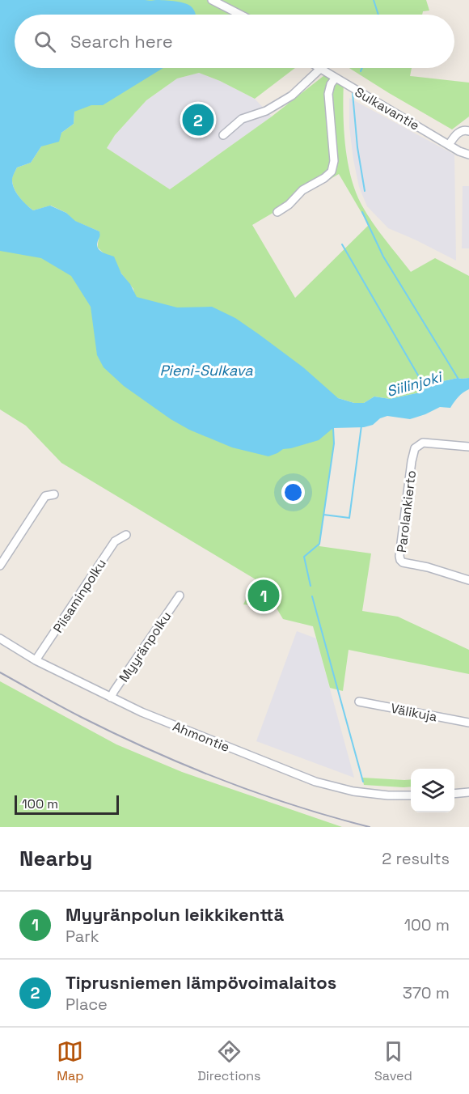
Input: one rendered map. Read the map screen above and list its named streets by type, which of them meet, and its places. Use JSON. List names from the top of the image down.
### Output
{
  "streets": {
    "street": [
      "Sulkavantie",
      "Parolankierto",
      "Piisaminpolku",
      "Myyränpolku",
      "Välikuja",
      "Ahmontie"
    ]
  },
  "crossings": [
    ["Piisaminpolku", "Ahmontie"],
    ["Myyränpolku", "Ahmontie"]
  ],
  "water": ["Pieni-Sulkava", "Siilinjoki"],
  "scale_bar": "100 m",
  "page": {
    "search": "Search here",
    "pins": ["2", "1"],
    "scale": "100 m",
    "heading": ["Nearby", "2 results"],
    "list": [
      {
        "mark": "1",
        "name": "Myyränpolun leikkikenttä",
        "note": "Park",
        "value": "100 m"
      },
      {
        "mark": "2",
        "name": "Tiprusniemen lämpövoimalaitos",
        "note": "Place",
        "value": "370 m"
      }
    ],
    "nav": ["Map", "Directions", "Saved"]
  }
}
